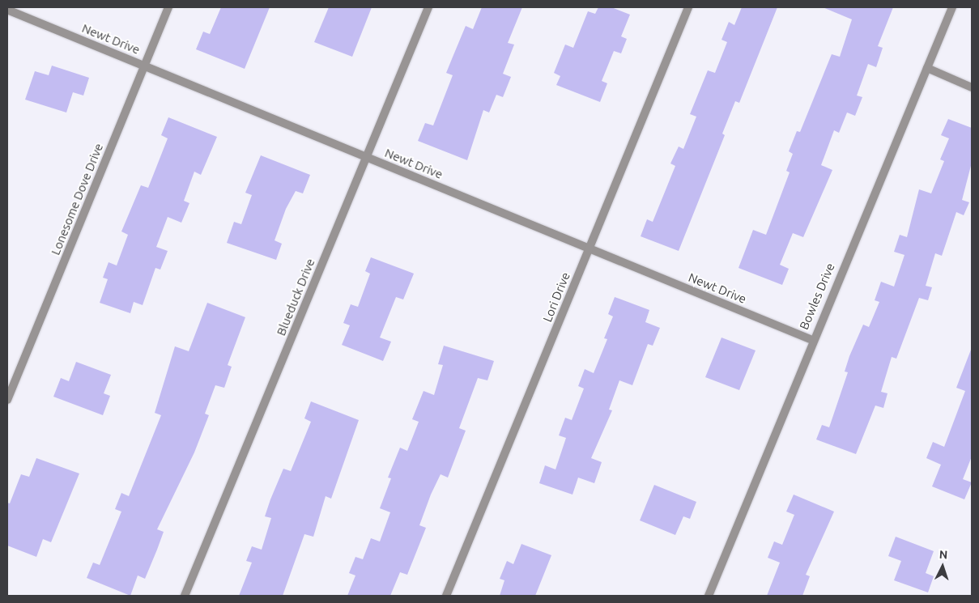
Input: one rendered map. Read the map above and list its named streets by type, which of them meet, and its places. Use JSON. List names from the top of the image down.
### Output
{
  "streets": {
    "street": [
      "Newt Drive",
      "Lonesome Dove Drive",
      "Bowles Drive",
      "Blueduck Drive",
      "Lori Drive"
    ]
  },
  "crossings": [
    ["Newt Drive", "Lonesome Dove Drive"],
    ["Newt Drive", "Bowles Drive"],
    ["Newt Drive", "Blueduck Drive"],
    ["Newt Drive", "Lori Drive"]
  ],
  "north": "top"
}
